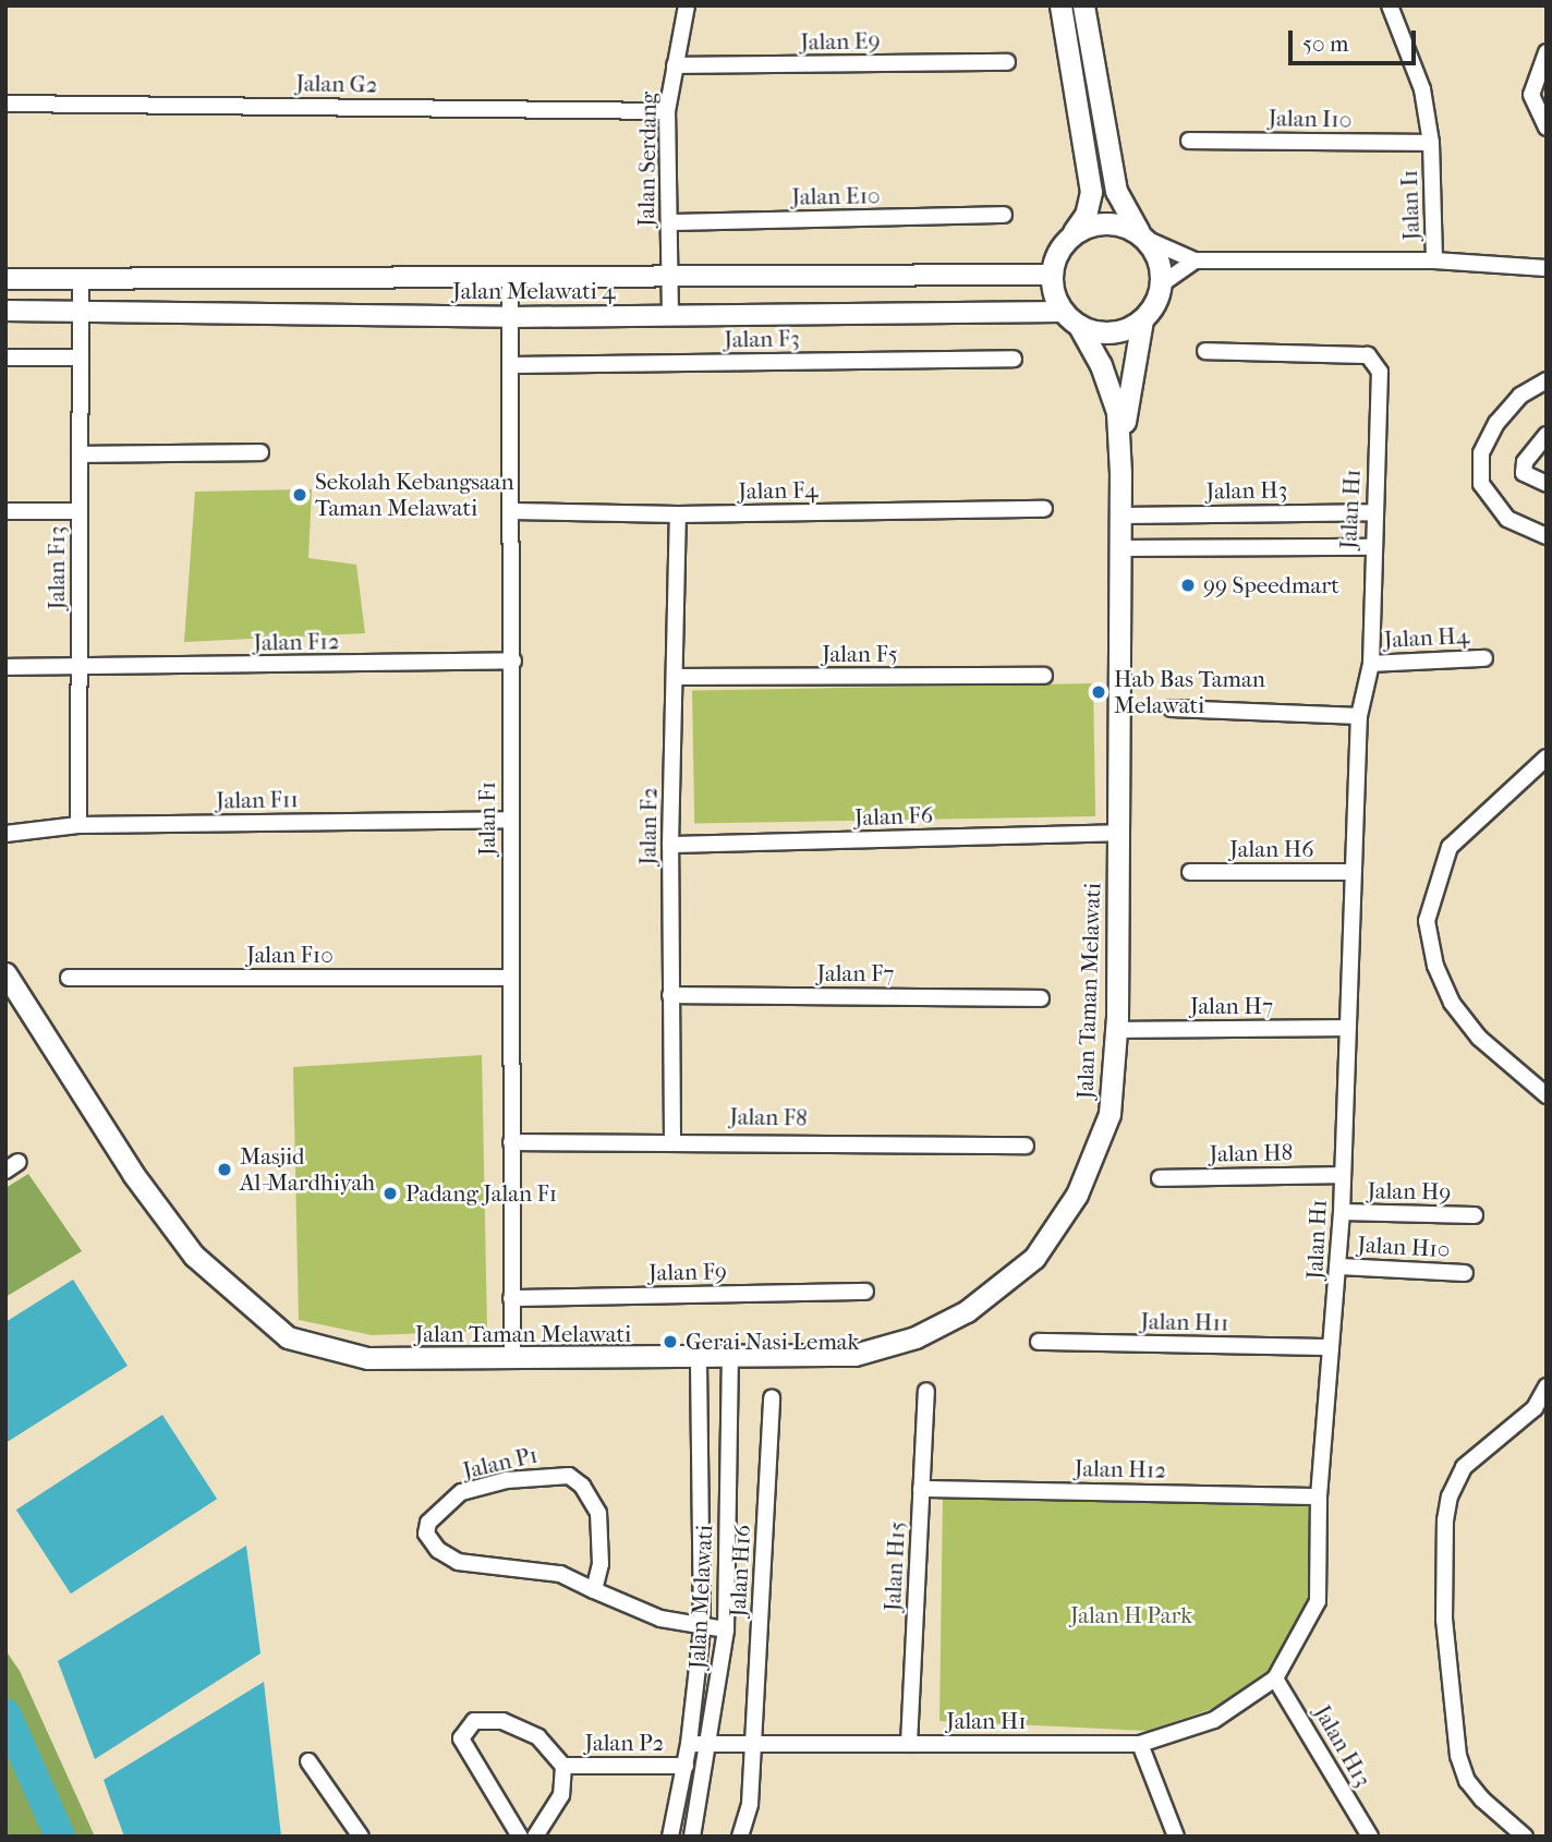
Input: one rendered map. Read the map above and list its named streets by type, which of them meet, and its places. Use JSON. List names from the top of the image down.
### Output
{
  "streets": {
    "main road": ["Jalan Taman Melawati"],
    "street": [
      "Jalan E9",
      "Jalan G2",
      "Jalan I10",
      "Jalan Serdang",
      "Jalan E10",
      "Jalan I1",
      "Jalan Melawati 4",
      "Jalan F3",
      "Jalan F4",
      "Jalan H3",
      "Jalan H1",
      "Jalan F13",
      "Jalan H4",
      "Jalan F12",
      "Jalan F5",
      "Jalan F11",
      "Jalan F6",
      "Jalan F1",
      "Jalan F2",
      "Jalan H6",
      "Jalan F10",
      "Jalan F7",
      "Jalan H7",
      "Jalan F8",
      "Jalan H8",
      "Jalan H9",
      "Jalan H10",
      "Jalan F9",
      "Jalan H11",
      "Jalan P1",
      "Jalan H12",
      "Jalan H15",
      "Jalan H16",
      "Jalan Melawati",
      "Jalan P2",
      "Jalan H13"
    ]
  },
  "crossings": [
    ["Jalan E9", "Jalan Serdang"],
    ["Jalan G2", "Jalan Serdang"],
    ["Jalan I10", "Jalan I1"],
    ["Jalan Serdang", "Jalan E10"],
    ["Jalan Serdang", "Jalan Melawati 4"],
    ["Jalan I1", "Jalan Melawati 4"],
    ["Jalan I1", "Jalan Taman Melawati"],
    ["Jalan Melawati 4", "Jalan F13"],
    ["Jalan Melawati 4", "Jalan F1"],
    ["Jalan Melawati 4", "Jalan Taman Melawati"],
    ["Jalan F3", "Jalan F1"],
    ["Jalan F4", "Jalan F1"],
    ["Jalan F4", "Jalan F2"],
    ["Jalan H3", "Jalan H1"],
    ["Jalan H3", "Jalan Taman Melawati"],
    ["Jalan H1", "Jalan H4"],
    ["Jalan H1", "Jalan H6"],
    ["Jalan H1", "Jalan H7"],
    ["Jalan H1", "Jalan H8"],
    ["Jalan H1", "Jalan H9"],
    ["Jalan H1", "Jalan H10"],
    ["Jalan H1", "Jalan H11"],
    ["Jalan H1", "Jalan H12"],
    ["Jalan H1", "Jalan H15"],
    ["Jalan H1", "Jalan H16"],
    ["Jalan H1", "Jalan Melawati"],
    ["Jalan H1", "Jalan H13"],
    ["Jalan F13", "Jalan F12"],
    ["Jalan F13", "Jalan F11"],
    ["Jalan F12", "Jalan F1"],
    ["Jalan F5", "Jalan F2"],
    ["Jalan F11", "Jalan F1"],
    ["Jalan F6", "Jalan F2"],
    ["Jalan F6", "Jalan Taman Melawati"],
    ["Jalan F1", "Jalan F10"],
    ["Jalan F1", "Jalan Taman Melawati"],
    ["Jalan F1", "Jalan F8"],
    ["Jalan F1", "Jalan F9"],
    ["Jalan F2", "Jalan F7"],
    ["Jalan F2", "Jalan F8"],
    ["Jalan Taman Melawati", "Jalan H7"],
    ["Jalan Taman Melawati", "Jalan Melawati"],
    ["Jalan P1", "Jalan Melawati"],
    ["Jalan H12", "Jalan H15"],
    ["Jalan Melawati", "Jalan P2"]
  ],
  "parks": ["Jalan H Park"],
  "places": [
    "Sekolah Kebangsaan Taman Melawati",
    "99 Speedmart",
    "Hab Bas Taman Melawati",
    "Masjid Al-Mardhiyah",
    "Padang Jalan F1",
    "Gerai Nasi Lemak"
  ],
  "scale_bar": "50 m"
}
